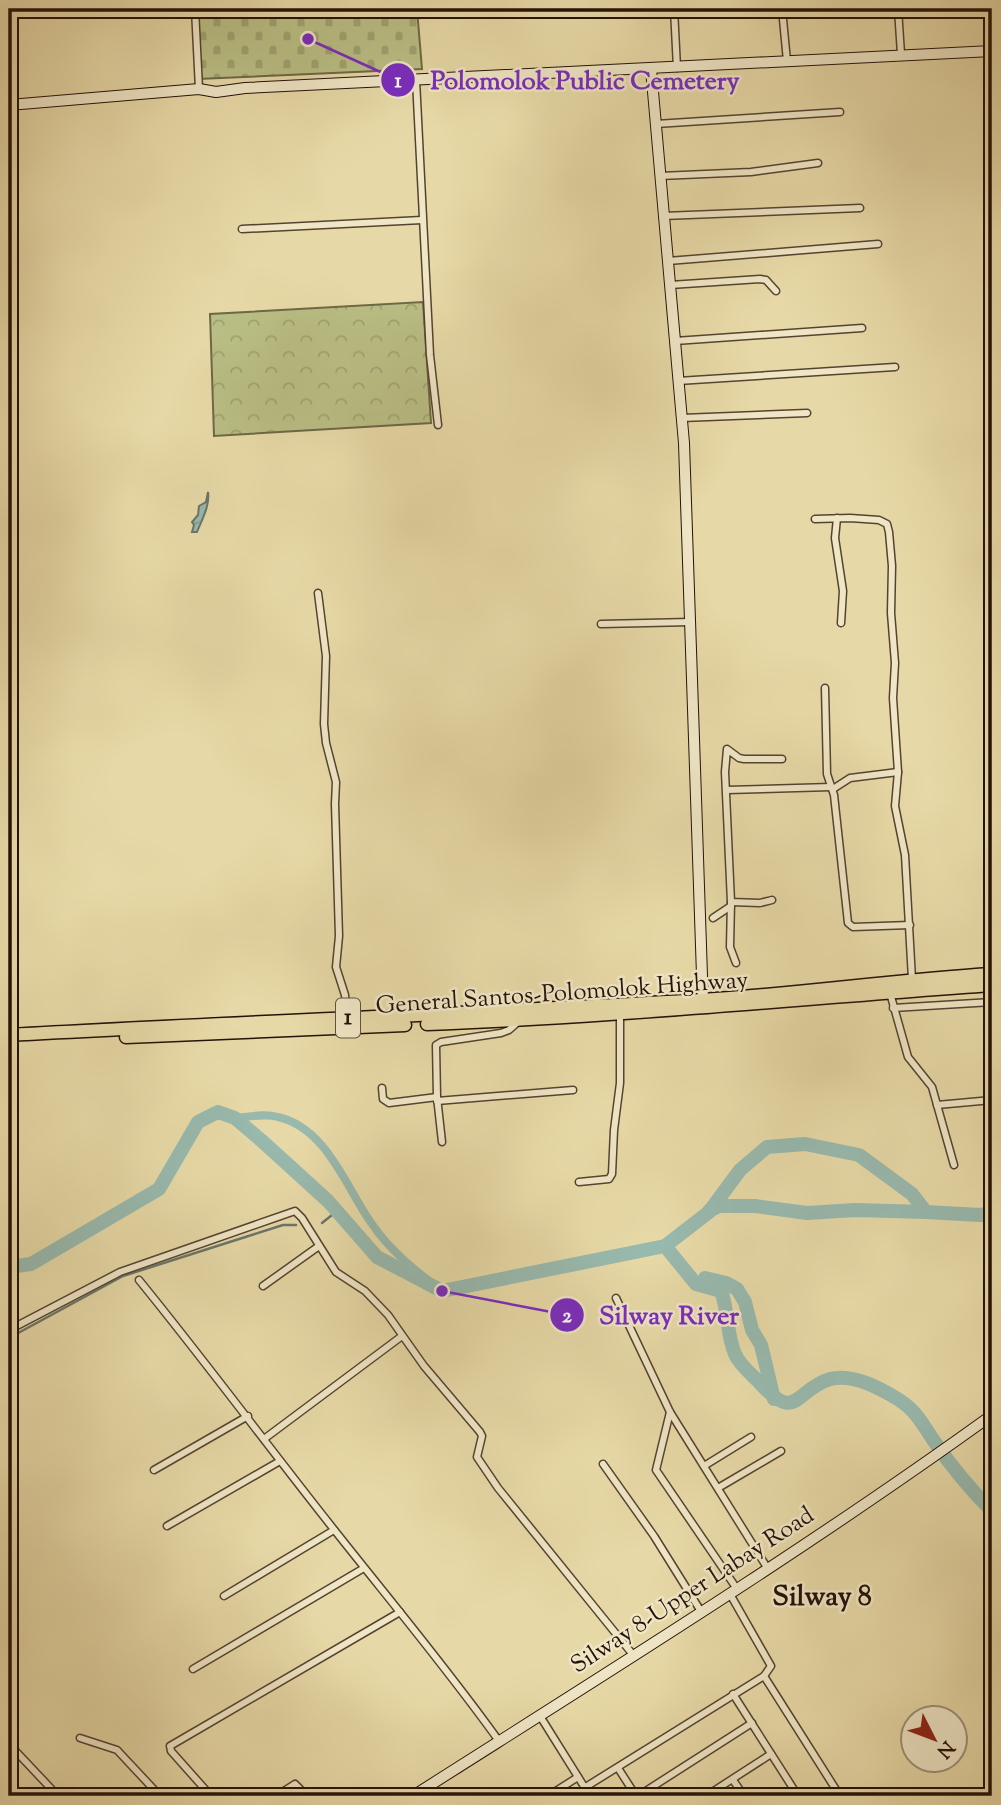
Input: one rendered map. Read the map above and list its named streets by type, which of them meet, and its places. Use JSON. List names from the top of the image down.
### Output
{
  "streets": {
    "highway": ["General Santos-Polomolok Highway", "1"],
    "street": ["Silway 8-Upper Labay Road"]
  },
  "crossings": [
    ["General Santos-Polomolok Highway", "1"]
  ],
  "districts": ["Silway 8"],
  "places": ["Polomolok Public Cemetery", "Silway River"],
  "north": "bottom right"
}
